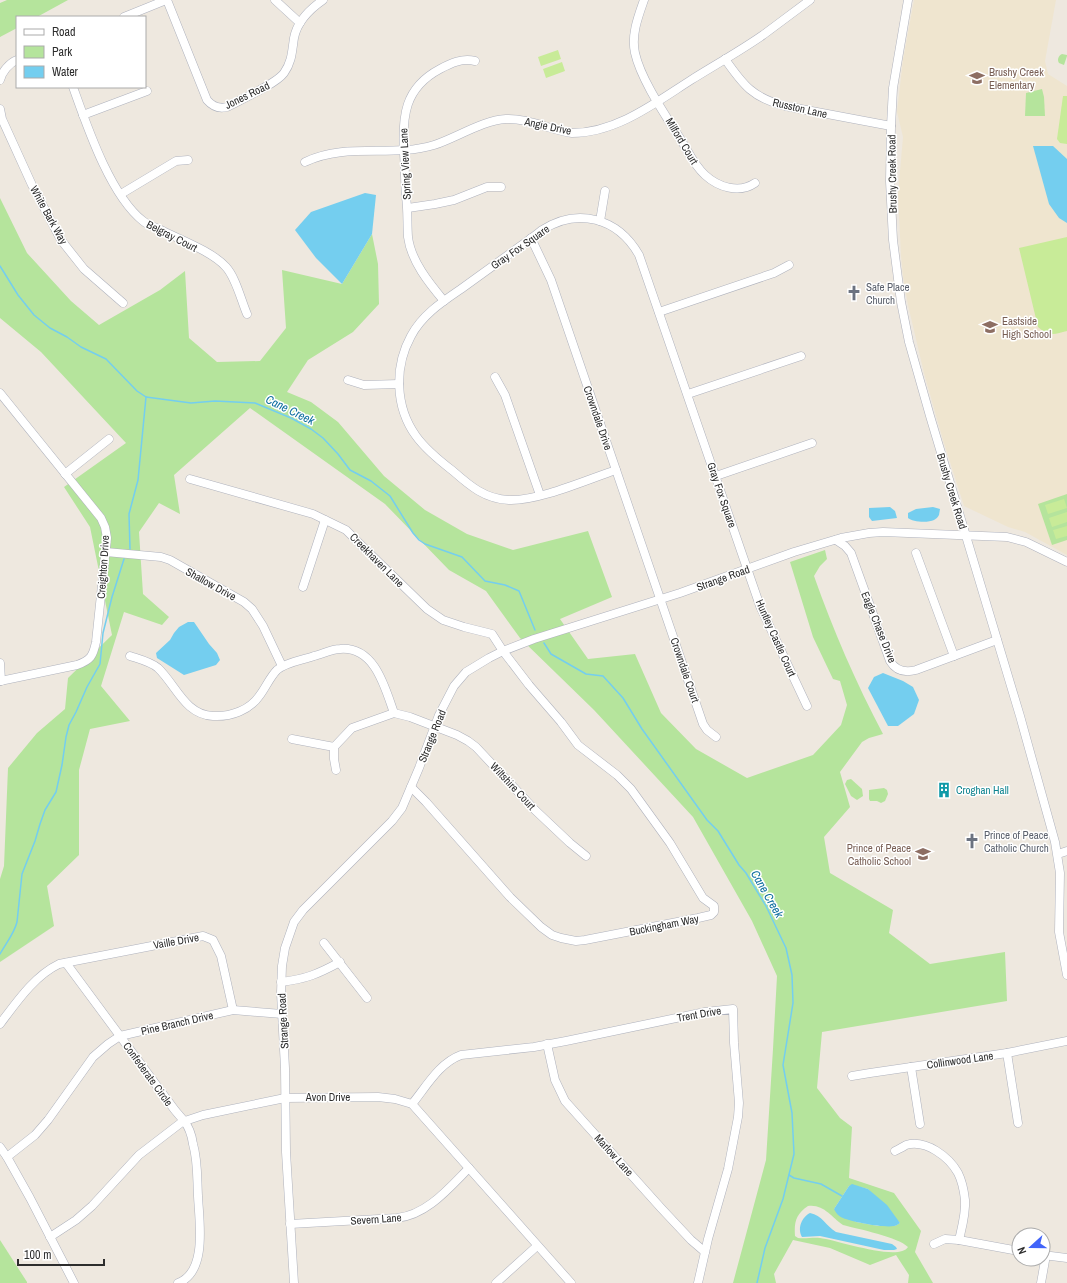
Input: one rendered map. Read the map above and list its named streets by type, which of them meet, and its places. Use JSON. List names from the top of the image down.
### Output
{
  "streets": {
    "street": [
      "Jones Road",
      "Russton Lane",
      "Angie Drive",
      "Milford Court",
      "Spring View Lane",
      "Brushy Creek Road",
      "White Bark Way",
      "Belgray Court",
      "Gray Fox Square",
      "Crowndale Drive",
      "Creekhaven Lane",
      "Creighton Drive",
      "Strange Road",
      "Shallow Drive",
      "Eagle Chase Drive",
      "Huntley Castle Court",
      "Crowndale Court",
      "Wiltshire Court",
      "Buckingham Way",
      "Vaille Drive",
      "Trent Drive",
      "Pine Branch Drive",
      "Collinwood Lane",
      "Confederate Circle",
      "Avon Drive",
      "Marlow Lane",
      "Severn Lane"
    ]
  },
  "crossings": [
    ["Russton Lane", "Angie Drive"],
    ["Russton Lane", "Brushy Creek Road"],
    ["Angie Drive", "Milford Court"],
    ["Angie Drive", "Spring View Lane"],
    ["Spring View Lane", "Gray Fox Square"],
    ["Brushy Creek Road", "Strange Road"],
    ["Brushy Creek Road", "Eagle Chase Drive"],
    ["Gray Fox Square", "Crowndale Drive"],
    ["Gray Fox Square", "Strange Road"],
    ["Gray Fox Square", "Huntley Castle Court"],
    ["Crowndale Drive", "Strange Road"],
    ["Crowndale Drive", "Crowndale Court"],
    ["Creekhaven Lane", "Strange Road"],
    ["Creekhaven Lane", "Buckingham Way"],
    ["Creighton Drive", "Shallow Drive"],
    ["Strange Road", "Eagle Chase Drive"],
    ["Strange Road", "Huntley Castle Court"],
    ["Strange Road", "Crowndale Court"],
    ["Strange Road", "Wiltshire Court"],
    ["Strange Road", "Buckingham Way"],
    ["Strange Road", "Pine Branch Drive"],
    ["Strange Road", "Avon Drive"],
    ["Strange Road", "Severn Lane"],
    ["Vaille Drive", "Pine Branch Drive"],
    ["Vaille Drive", "Confederate Circle"],
    ["Trent Drive", "Avon Drive"],
    ["Trent Drive", "Marlow Lane"],
    ["Pine Branch Drive", "Confederate Circle"],
    ["Confederate Circle", "Avon Drive"]
  ],
  "water": ["Cane Creek"],
  "places": {
    "school or university": ["Brushy Creek Elementary", "Eastside High School", "Prince of Peace Catholic School"],
    "church": ["Safe Place Church", "Prince of Peace Catholic Church"],
    "building": ["Croghan Hall"]
  },
  "legend": ["Road", "Park", "Water"],
  "scale_bar": "100 m",
  "north": "left"
}
